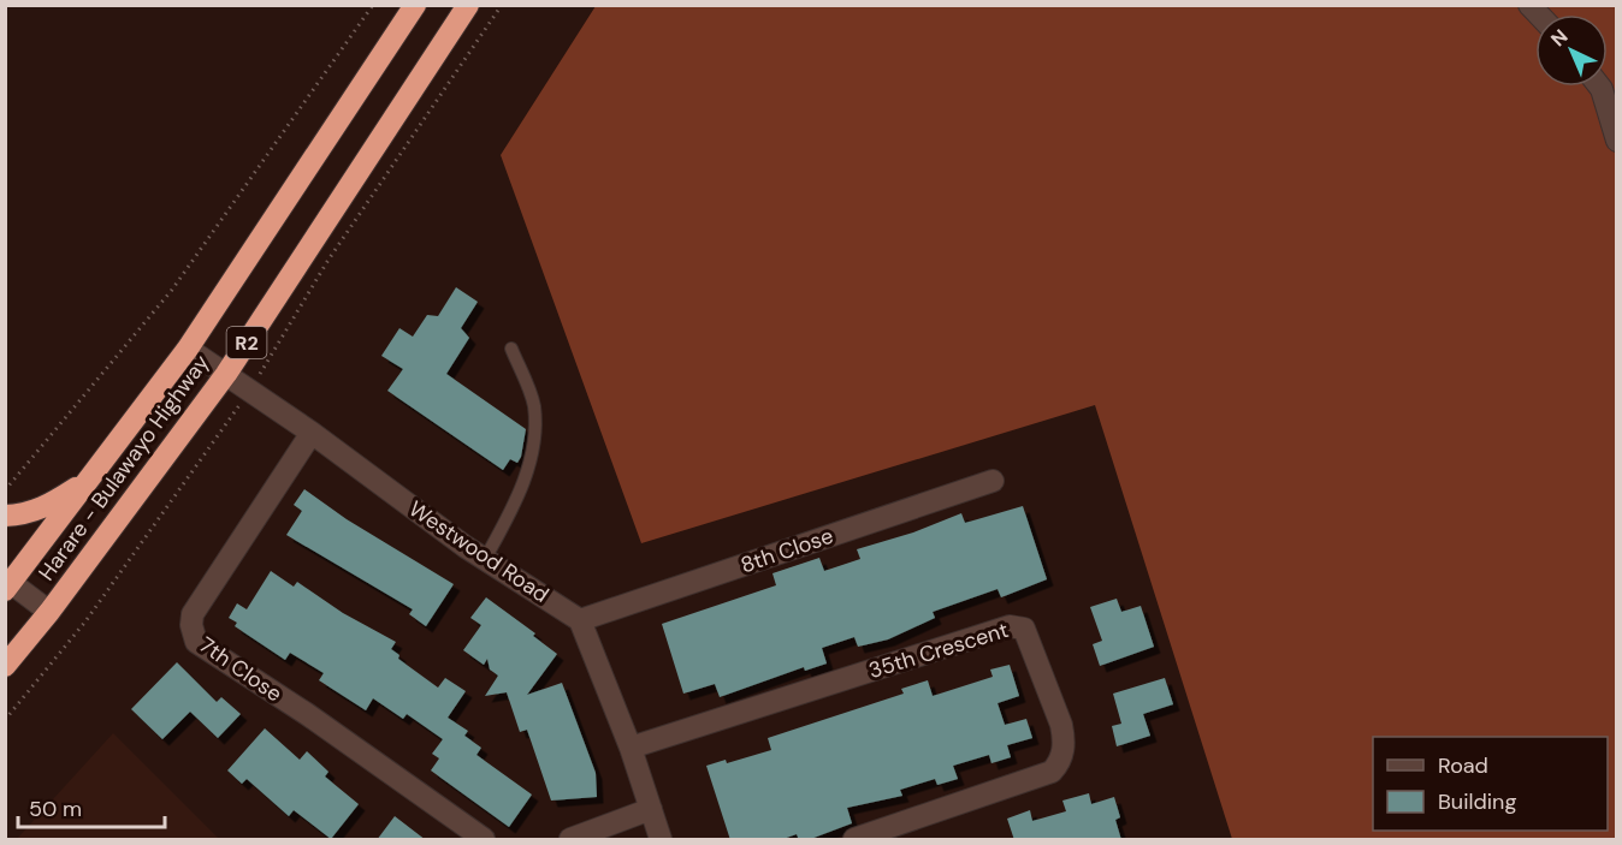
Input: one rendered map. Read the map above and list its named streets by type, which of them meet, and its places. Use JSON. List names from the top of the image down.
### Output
{
  "streets": {
    "highway": ["R2", "Harare - Bulawayo Highway"],
    "street": [
      "8th Close",
      "Westwood Road",
      "35th Crescent",
      "7th Close"
    ]
  },
  "crossings": [
    ["Harare - Bulawayo Highway", "Westwood Road"],
    ["8th Close", "Westwood Road"],
    ["Westwood Road", "7th Close"]
  ],
  "legend": ["Road", "Building"],
  "scale_bar": "50 m",
  "north": "top left"
}
